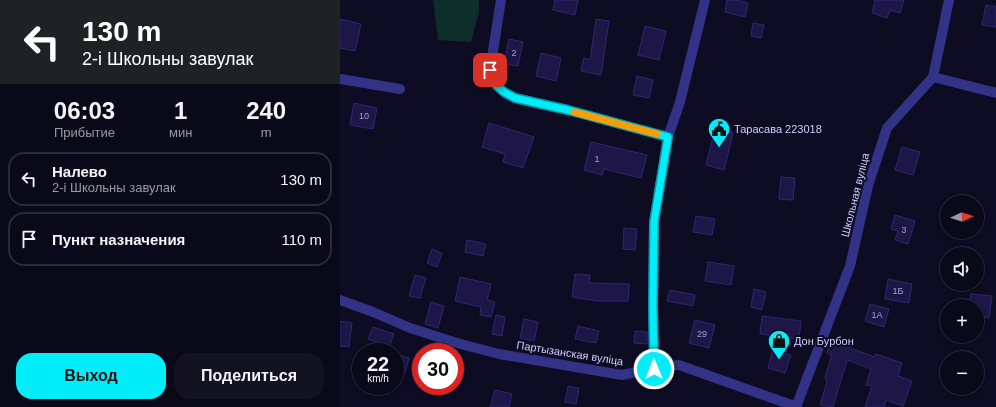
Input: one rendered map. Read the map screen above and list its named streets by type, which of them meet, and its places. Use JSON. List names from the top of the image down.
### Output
{
  "streets": {
    "street": ["Школьная вуліца", "Партызанская вуліца"]
  },
  "crossings": [
    ["Школьная вуліца", "Партызанская вуліца"]
  ],
  "places": {
    "public building": ["Тарасава 223018"],
    "shop": ["Дон Бурбон"]
  },
  "house_numbers": [
    "2",
    "10",
    "1",
    "3",
    "1Б",
    "1А",
    "29"
  ],
  "north": "right",
  "page": {
    "turn": ["130 m", "2-і Школьны завулак"],
    "eta": [
      "06:03",
      "Прибытие",
      "1",
      "мин",
      "240",
      "m"
    ],
    "list": [
      {
        "name": "Налево",
        "note": "2-і Школьны завулак",
        "value": "130 m"
      },
      {
        "name": "Пункт назначения",
        "value": "110 m"
      }
    ],
    "map_buttons": ["+", "−"],
    "speed": "22 km/h",
    "limit": "30",
    "buttons": ["Выход", "Поделиться"]
  }
}
